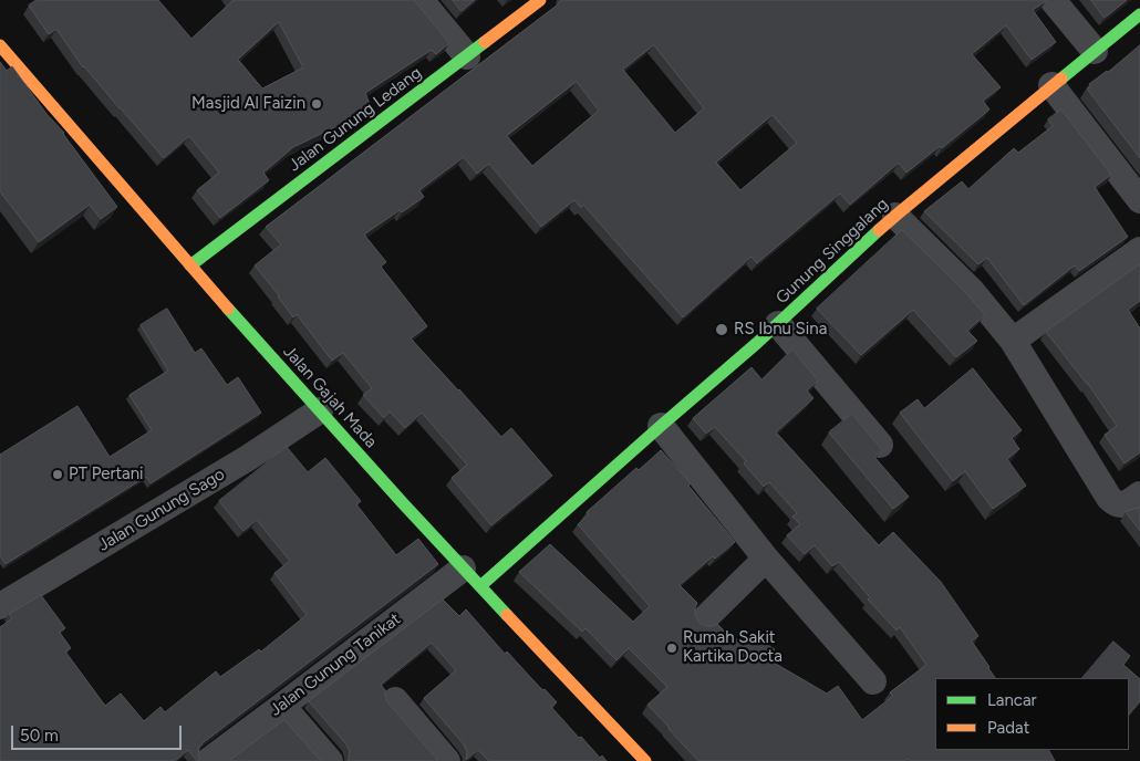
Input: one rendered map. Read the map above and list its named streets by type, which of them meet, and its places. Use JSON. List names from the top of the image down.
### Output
{
  "streets": {
    "street": [
      "Jalan Gunung Ledang",
      "Gunung Singgalang",
      "Jalan Gajah Mada",
      "Jalan Gunung Sago",
      "Jalan Gunung Tanikat"
    ]
  },
  "crossings": [
    ["Jalan Gunung Ledang", "Jalan Gajah Mada"],
    ["Gunung Singgalang", "Jalan Gajah Mada"],
    ["Gunung Singgalang", "Jalan Gunung Tanikat"],
    ["Jalan Gajah Mada", "Jalan Gunung Sago"],
    ["Jalan Gajah Mada", "Jalan Gunung Tanikat"]
  ],
  "places": [
    "Masjid Al Faizin",
    "RS Ibnu Sina",
    "PT Pertani",
    "Rumah Sakit Kartika Docta"
  ],
  "legend": ["Lancar", "Padat"],
  "scale_bar": "50 m"
}
